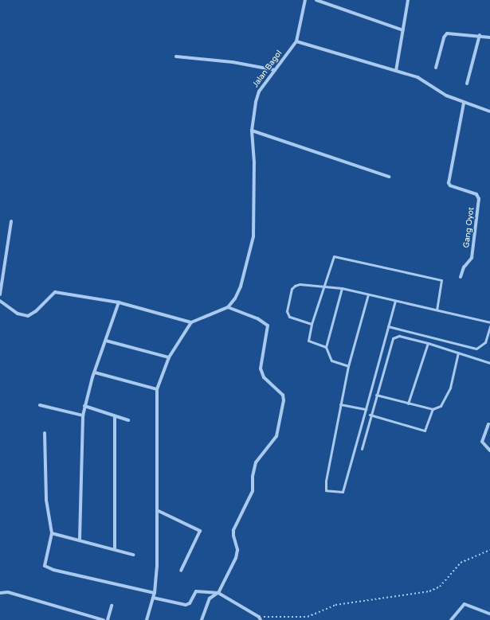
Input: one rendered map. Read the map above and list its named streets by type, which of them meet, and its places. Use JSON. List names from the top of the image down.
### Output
{
  "streets": {
    "street": ["Jalan Bagol", "Gang Oyot"]
  }
}
